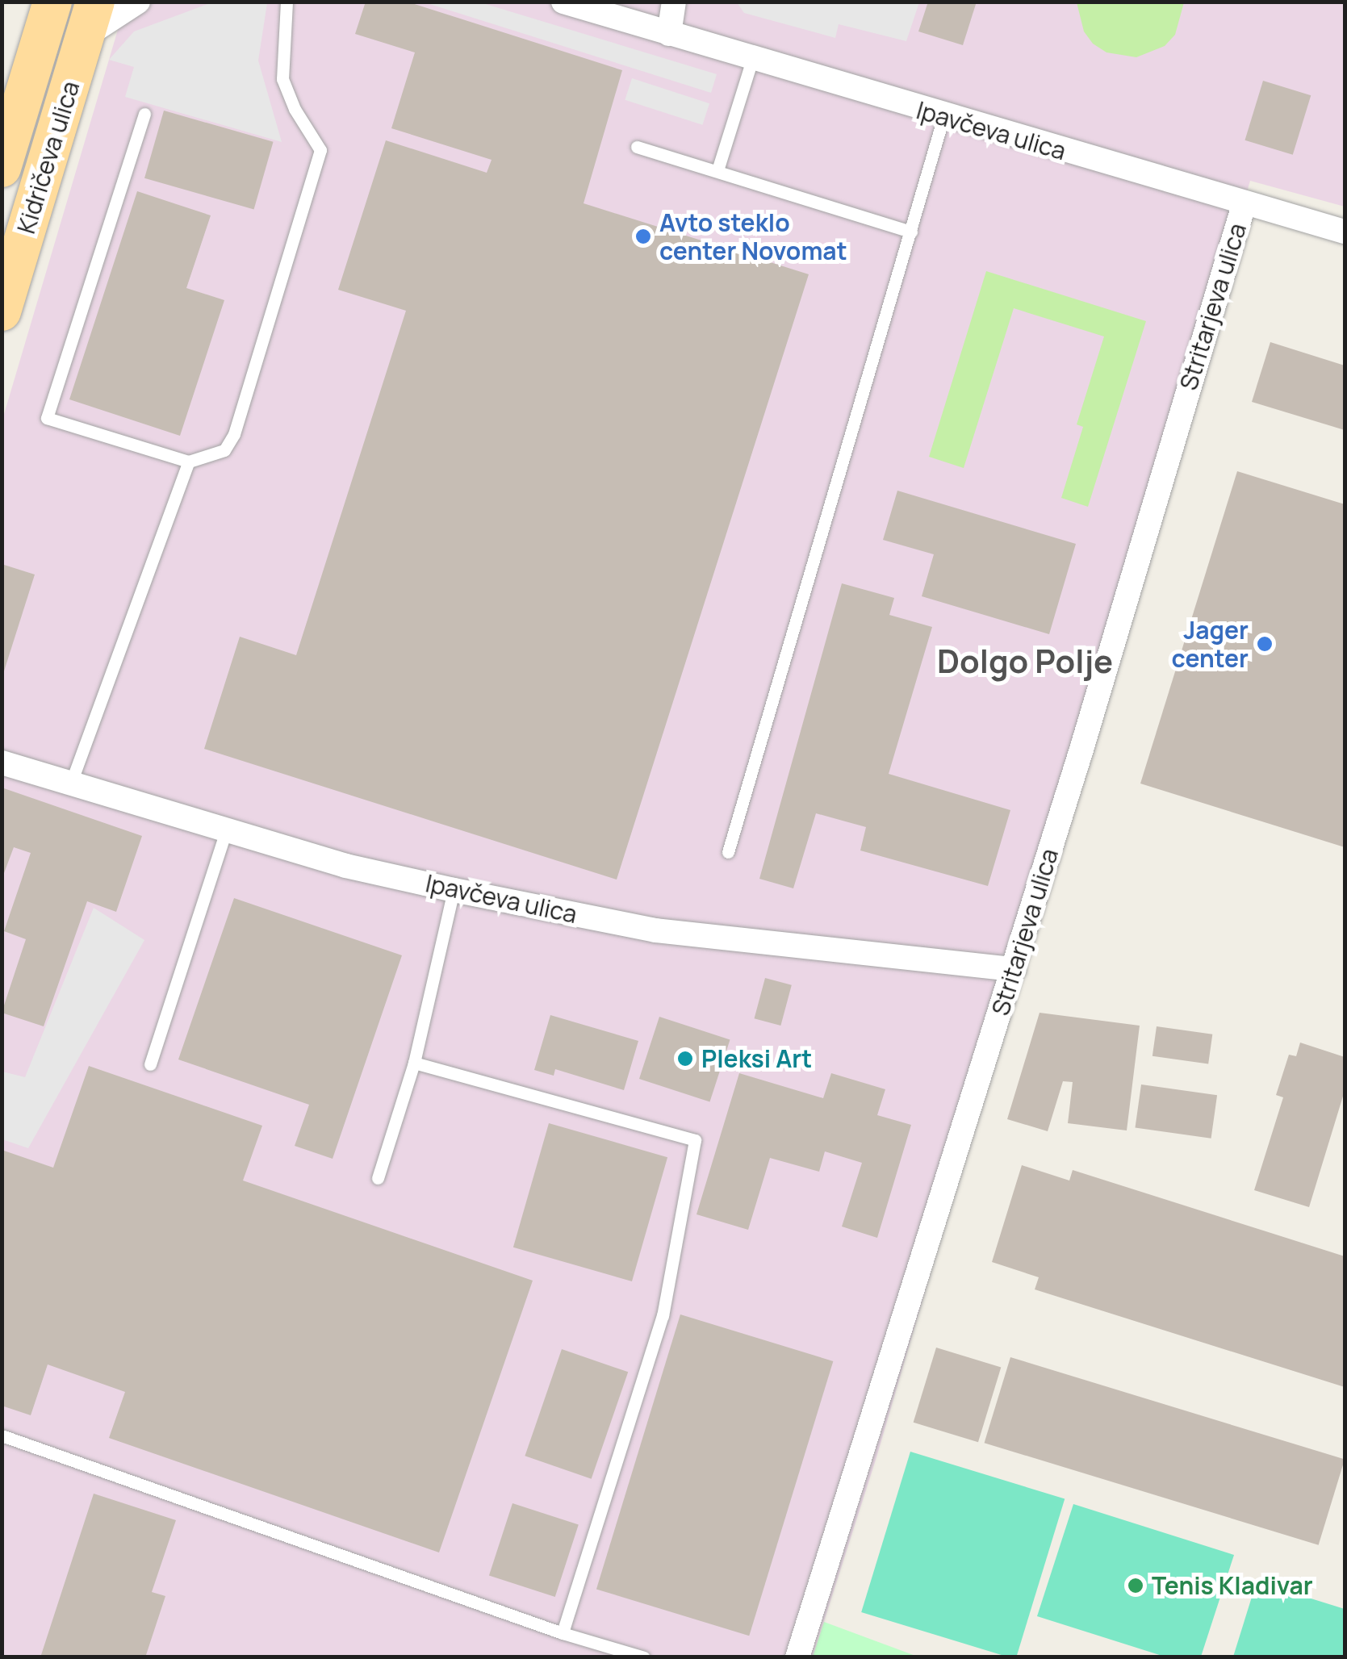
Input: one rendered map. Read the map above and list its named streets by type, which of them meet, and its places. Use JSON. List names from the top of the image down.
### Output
{
  "streets": {
    "main road": ["Kidričeva ulica"],
    "street": ["Ipavčeva ulica", "Stritarjeva ulica"]
  },
  "crossings": [
    ["Ipavčeva ulica", "Stritarjeva ulica"]
  ],
  "districts": ["Dolgo Polje"],
  "places": [
    "Avto steklo center Novomat",
    "Jager center",
    "Pleksi Art",
    "Tenis Kladivar"
  ]
}
